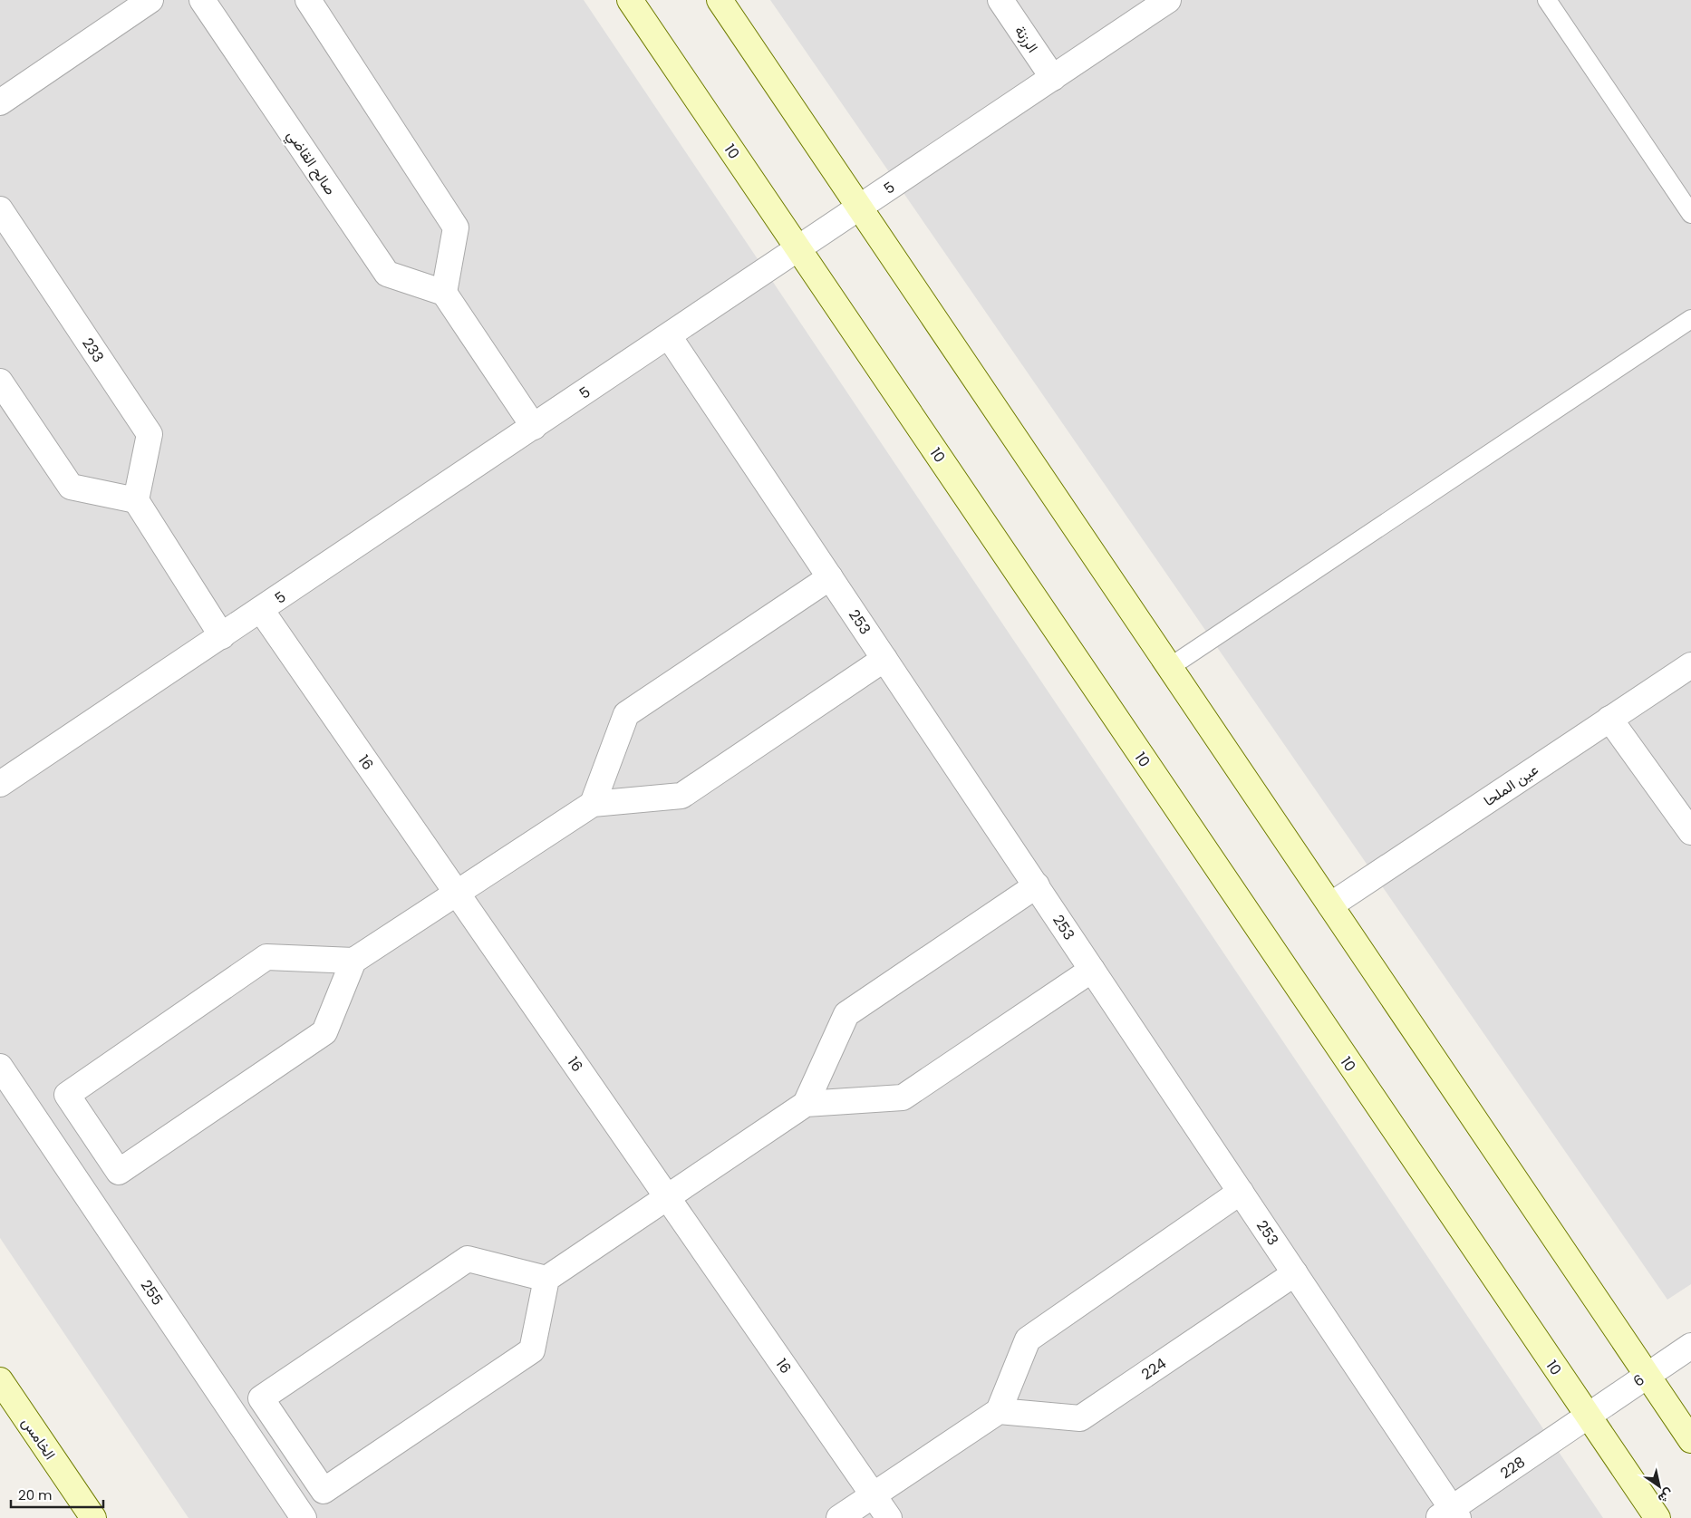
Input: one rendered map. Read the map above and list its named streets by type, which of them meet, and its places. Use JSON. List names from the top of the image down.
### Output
{
  "streets": {
    "street": [
      "الرزنة",
      "10",
      "صالح القاضي",
      "5",
      "233",
      "253",
      "16",
      "عين الملحا",
      "255",
      "224",
      "6",
      "الخامس",
      "228"
    ]
  },
  "crossings": [
    ["الرزنة", "5"],
    ["10", "5"],
    ["10", "6"],
    ["10", "228"],
    ["5", "253"],
    ["5", "16"],
    ["253", "224"],
    ["253", "228"],
    ["6", "228"]
  ],
  "scale_bar": "20 m",
  "north": "bottom right"
}
